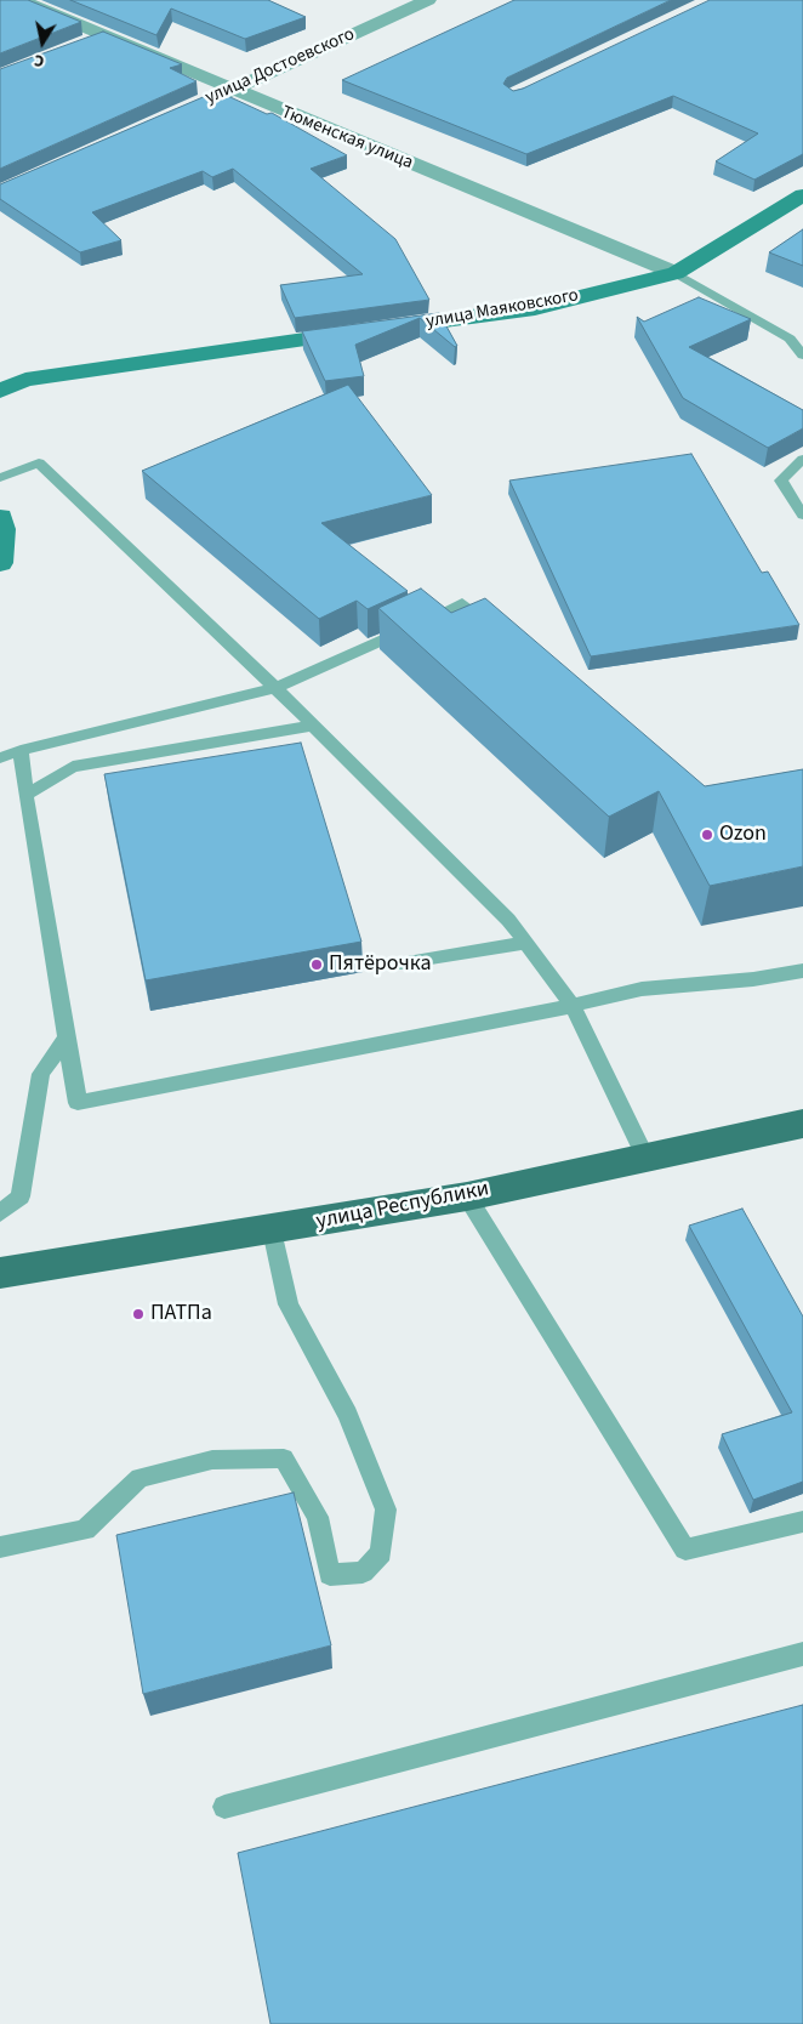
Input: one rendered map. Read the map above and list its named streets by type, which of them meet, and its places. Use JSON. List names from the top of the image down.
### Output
{
  "streets": {
    "main road": ["улица Республики"],
    "street": ["улица Достоевского", "Тюменская улица", "улица Маяковского"]
  },
  "crossings": [
    ["улица Достоевского", "Тюменская улица"],
    ["Тюменская улица", "улица Маяковского"]
  ],
  "places": ["Ozon", "Пятёрочка", "ПАТПа"],
  "north": "bottom"
}
